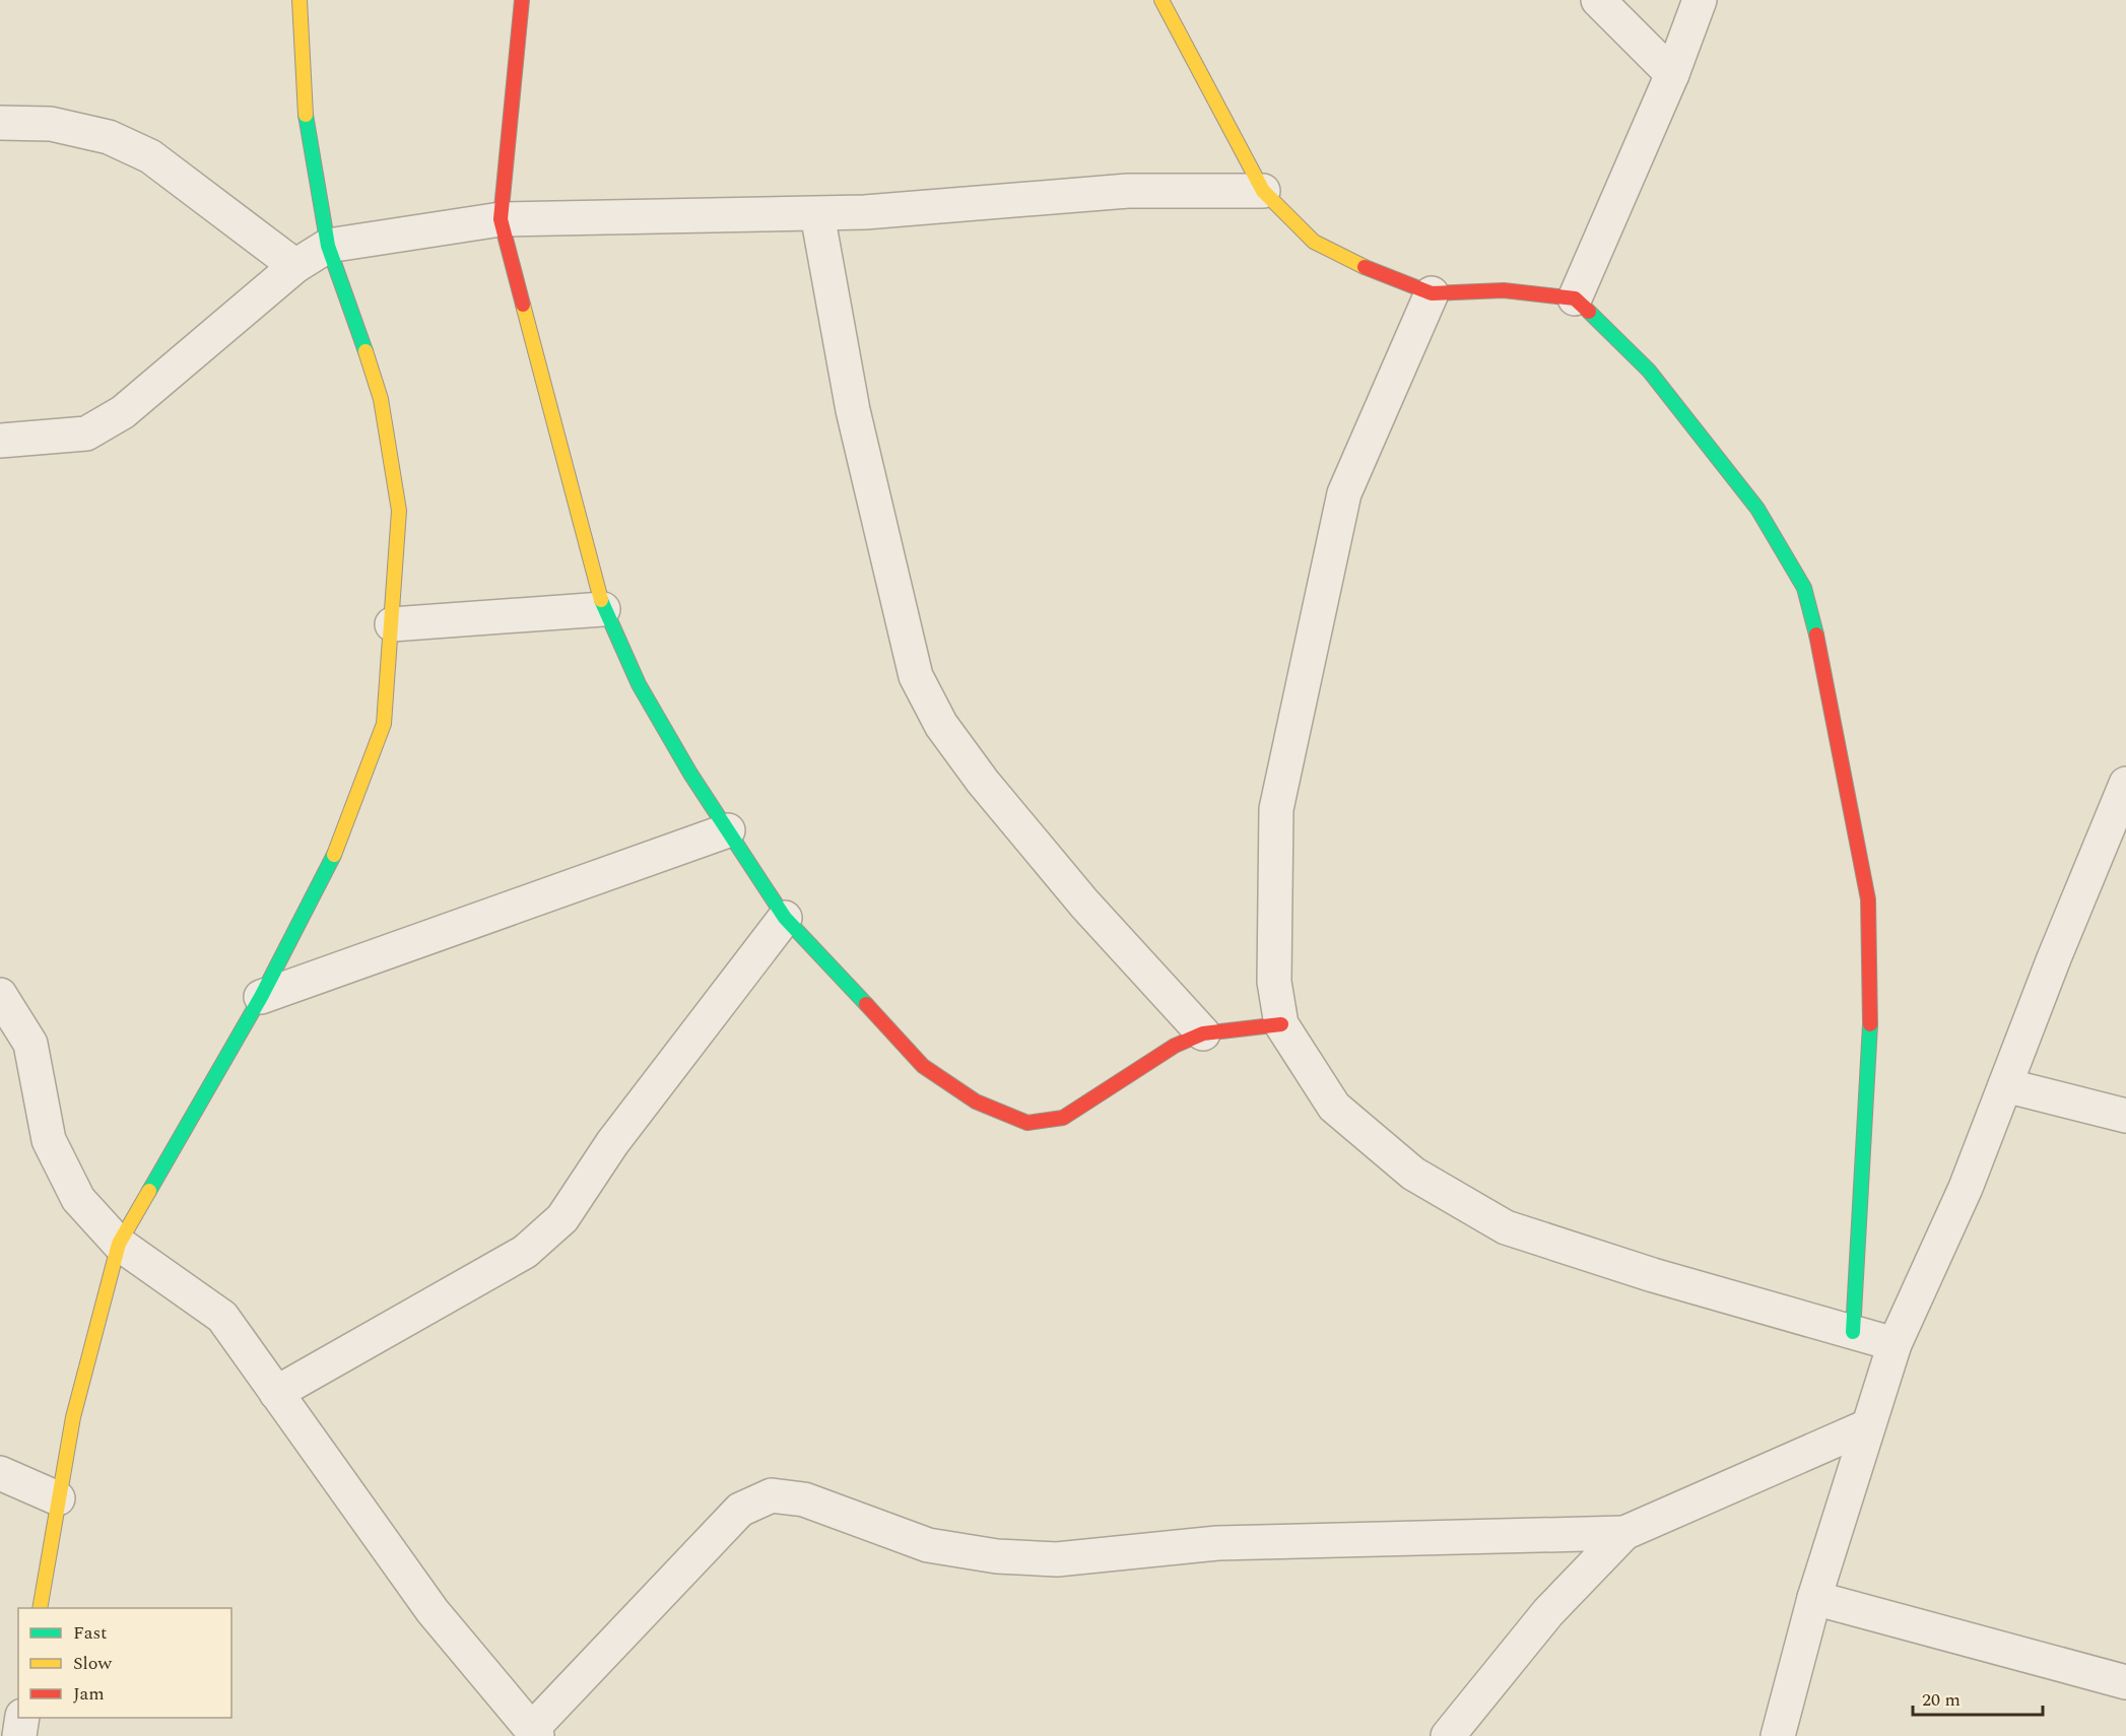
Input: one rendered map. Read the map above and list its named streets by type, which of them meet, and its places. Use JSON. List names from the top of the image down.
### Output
{
  "legend": ["Fast", "Slow", "Jam"],
  "scale_bar": "20 m"
}
